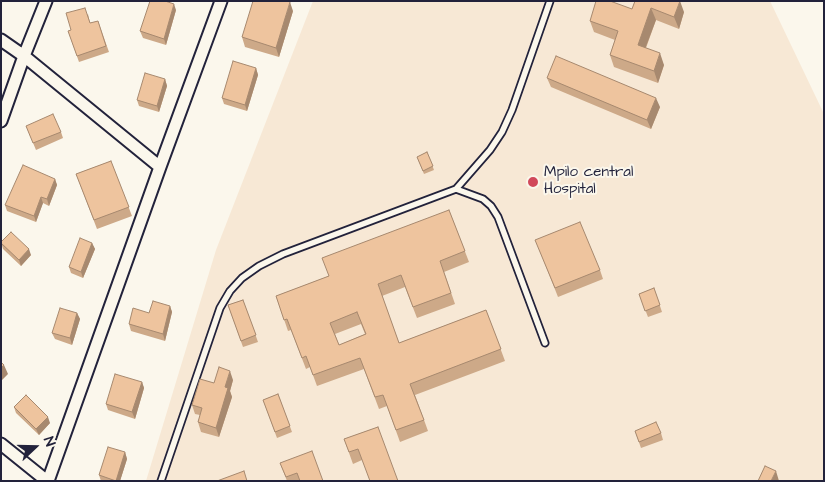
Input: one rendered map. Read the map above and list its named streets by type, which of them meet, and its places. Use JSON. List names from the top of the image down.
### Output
{
  "places": ["Mpilo central Hospital"],
  "north": "right"
}
